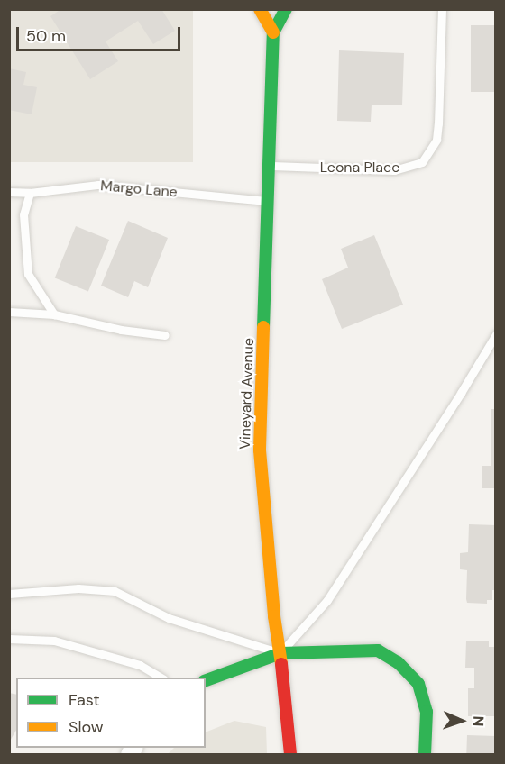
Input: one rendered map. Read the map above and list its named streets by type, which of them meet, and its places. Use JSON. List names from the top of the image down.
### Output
{
  "streets": {
    "street": ["Vineyard Avenue"],
    "lane": ["Leona Place", "Margo Lane"]
  },
  "crossings": [
    ["Leona Place", "Vineyard Avenue"],
    ["Margo Lane", "Vineyard Avenue"]
  ],
  "legend": ["Fast", "Slow"],
  "scale_bar": "50 m",
  "north": "right"
}
